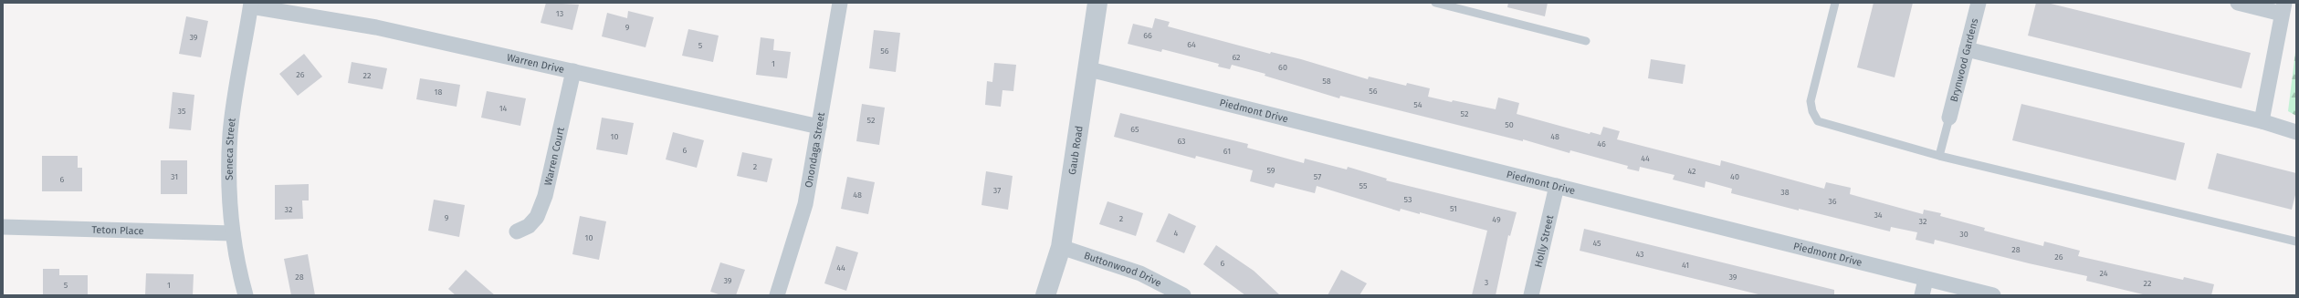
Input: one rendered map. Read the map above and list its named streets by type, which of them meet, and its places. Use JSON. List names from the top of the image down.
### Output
{
  "streets": {
    "street": [
      "Brynwood Gardens",
      "Warren Drive",
      "Piedmont Drive",
      "Seneca Street",
      "Onondaga Street",
      "Gaub Road",
      "Warren Court",
      "Teton Place",
      "Holly Street",
      "Buttonwood Drive"
    ]
  },
  "crossings": [
    ["Warren Drive", "Seneca Street"],
    ["Warren Drive", "Onondaga Street"],
    ["Warren Drive", "Warren Court"],
    ["Piedmont Drive", "Gaub Road"],
    ["Piedmont Drive", "Holly Street"],
    ["Seneca Street", "Teton Place"],
    ["Gaub Road", "Buttonwood Drive"]
  ],
  "house_numbers": [
    "13",
    "9",
    "66",
    "39",
    "64",
    "5",
    "56",
    "62",
    "1",
    "60",
    "26",
    "22",
    "58",
    "56",
    "18",
    "54",
    "14",
    "35",
    "52",
    "52",
    "50",
    "65",
    "10",
    "48",
    "63",
    "46",
    "6",
    "61",
    "44",
    "2",
    "59",
    "42",
    "31",
    "57",
    "40",
    "6",
    "55",
    "37",
    "38",
    "48",
    "53",
    "36",
    "51",
    "32",
    "34",
    "9",
    "2",
    "49",
    "32",
    "4",
    "30",
    "10",
    "45",
    "28",
    "43",
    "26",
    "6",
    "41",
    "44",
    "24",
    "28",
    "39",
    "39",
    "3",
    "22",
    "5",
    "1"
  ]
}
